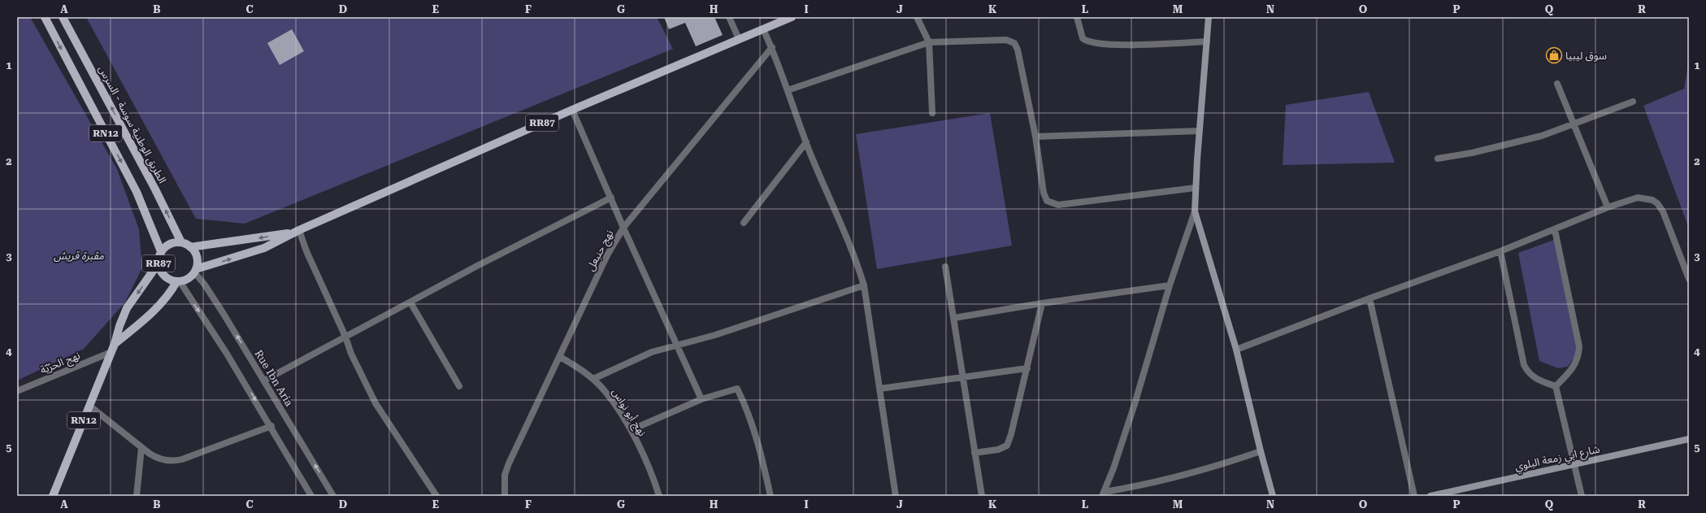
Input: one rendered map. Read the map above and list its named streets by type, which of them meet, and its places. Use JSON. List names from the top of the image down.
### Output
{
  "streets": {
    "main road": ["RR87", "الطريق الوطنية سوسة - السرس", "RN12"],
    "street": [
      "نهج حنبعل",
      "نهج الحرّيّة",
      "Rue Ibn Aria",
      "نهج أبو نواس",
      "شارع ابي زمعة البلوي"
    ]
  },
  "crossings": [
    ["RR87", "الطريق الوطنية سوسة - السرس"],
    ["RR87", "RN12"],
    ["RR87", "Rue Ibn Aria"],
    ["الطريق الوطنية سوسة - السرس", "RN12"],
    ["الطريق الوطنية سوسة - السرس", "Rue Ibn Aria"],
    ["RN12", "نهج الحرّيّة"],
    ["RN12", "Rue Ibn Aria"],
    ["نهج حنبعل", "نهج أبو نواس"]
  ],
  "parks": ["مقبرة قريش"],
  "places": {
    "shop": ["سوق ليبيا"]
  },
  "grid": {
    "columns": [
      "A",
      "B",
      "C",
      "D",
      "E",
      "F",
      "G",
      "H",
      "I",
      "J",
      "K",
      "L",
      "M",
      "N",
      "O",
      "P",
      "Q",
      "R"
    ],
    "rows": [
      "1",
      "2",
      "3",
      "4",
      "5"
    ]
  }
}
